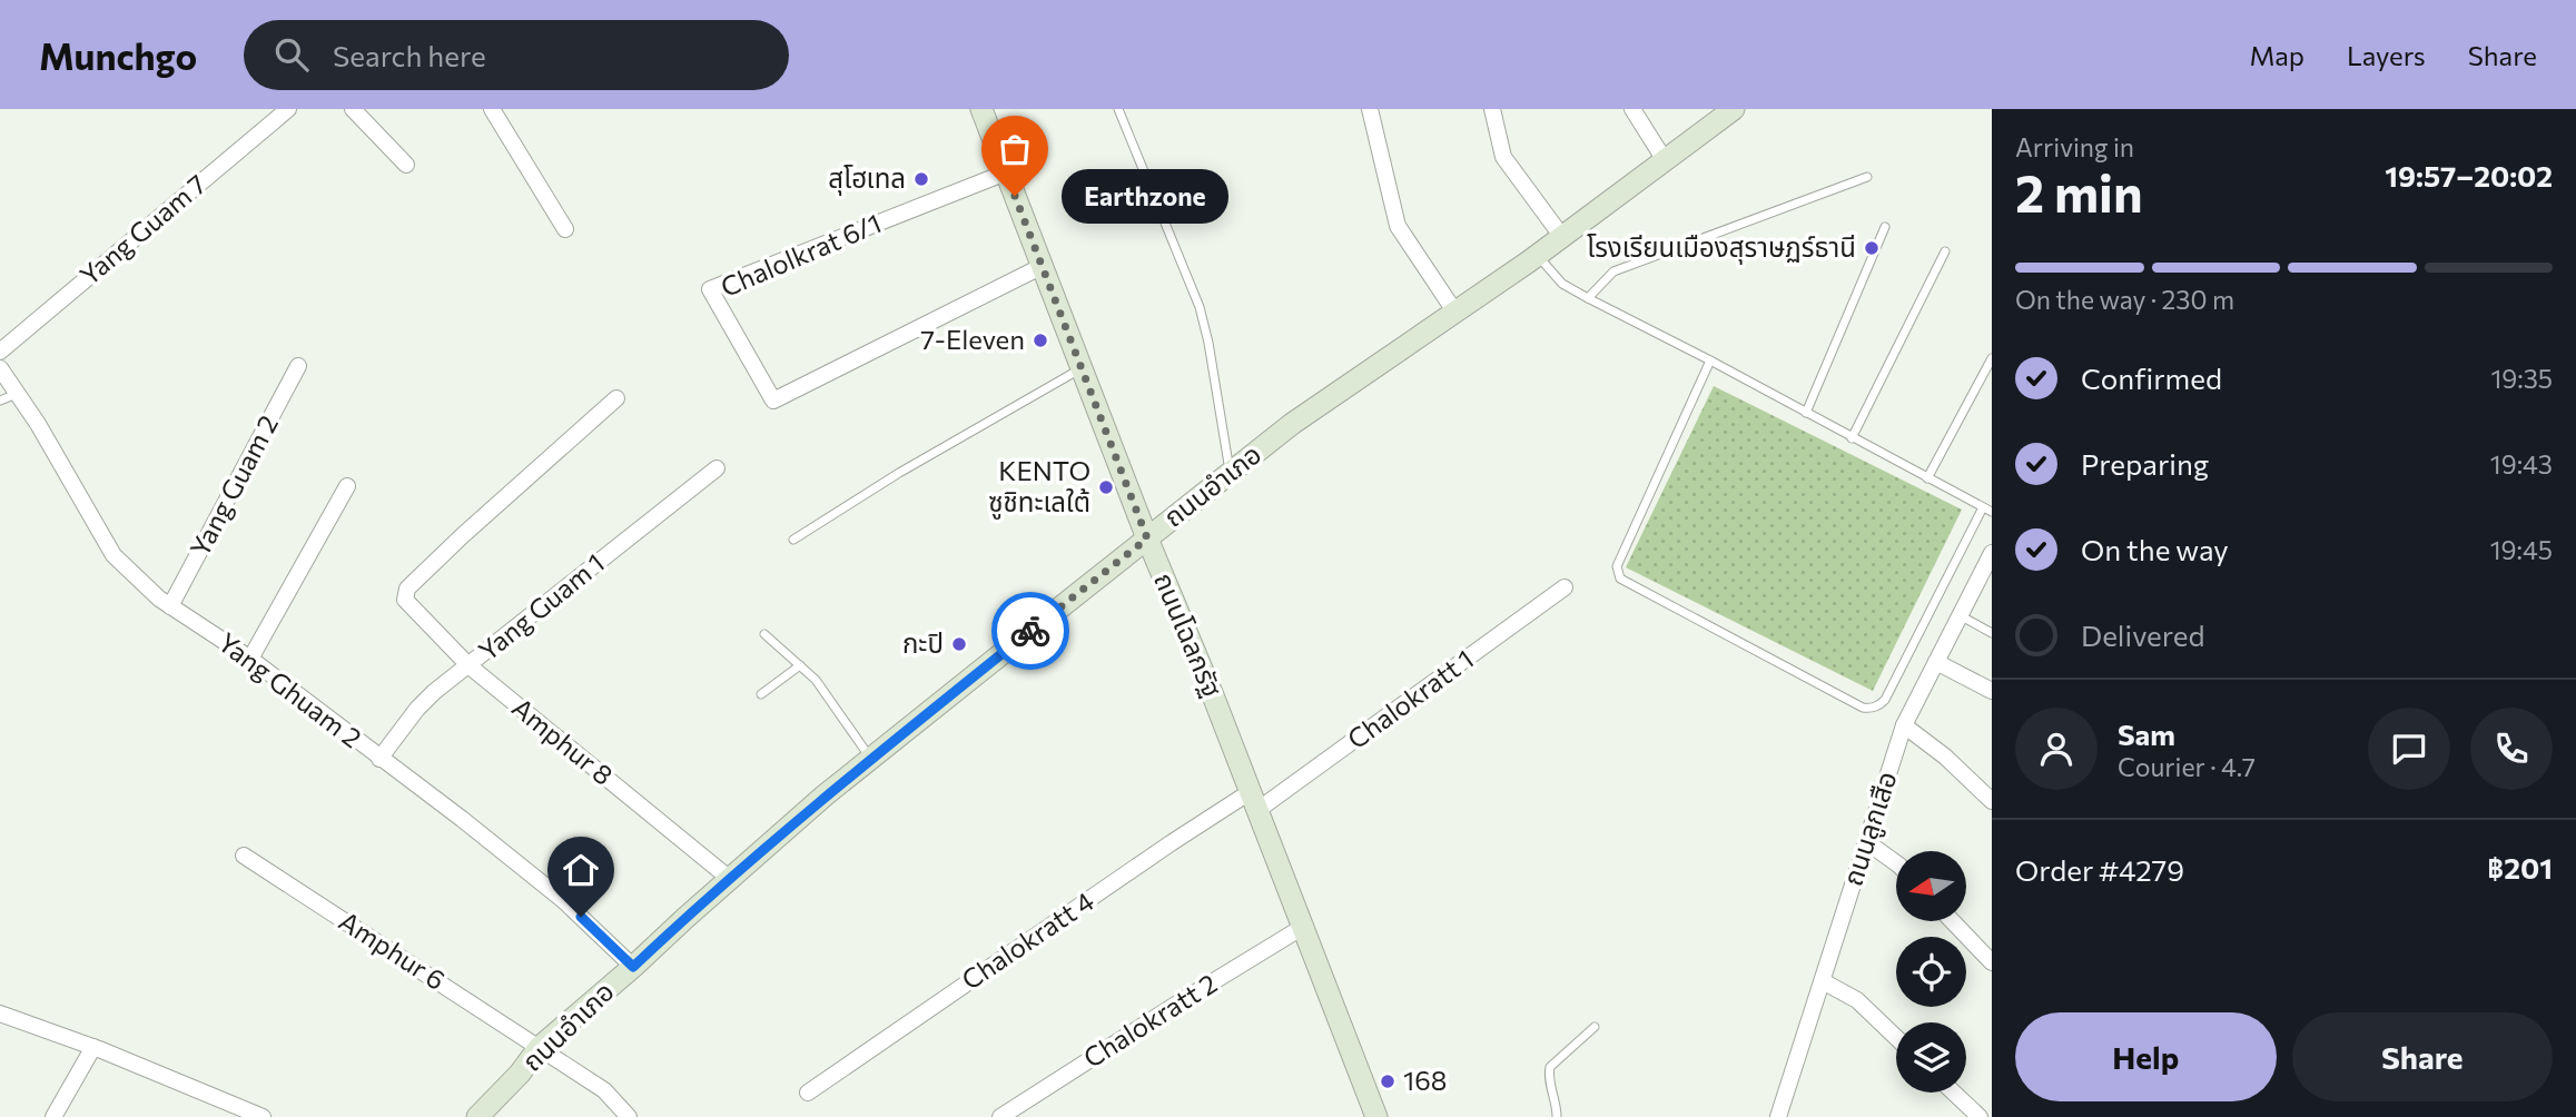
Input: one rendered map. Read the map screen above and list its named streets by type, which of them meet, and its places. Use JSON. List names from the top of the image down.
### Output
{
  "streets": {
    "street": [
      "Yang Guam 7",
      "Chalolkrat 6/1",
      "Yang Guam 2",
      "ถนนอำเภอ",
      "Yang Guam 1",
      "ถนนโฉลกรัฐ",
      "Yang Ghuam 2",
      "Chalokratt 1",
      "Amphur 8",
      "ถนนลูกเสือ",
      "Chalokratt 4",
      "Amphur 6",
      "Chalokratt 2"
    ]
  },
  "crossings": [
    ["Chalolkrat 6/1", "ถนนโฉลกรัฐ"],
    ["Yang Guam 2", "Yang Ghuam 2"],
    ["ถนนอำเภอ", "ถนนโฉลกรัฐ"],
    ["ถนนอำเภอ", "Yang Ghuam 2"],
    ["ถนนอำเภอ", "Amphur 8"],
    ["ถนนอำเภอ", "Amphur 6"],
    ["Yang Guam 1", "Yang Ghuam 2"],
    ["Yang Guam 1", "Amphur 8"],
    ["ถนนโฉลกรัฐ", "Chalokratt 1"],
    ["ถนนโฉลกรัฐ", "Chalokratt 4"],
    ["ถนนโฉลกรัฐ", "Chalokratt 2"],
    ["Chalokratt 1", "Chalokratt 4"]
  ],
  "places": [
    "สุโฮเทล",
    "Earthzone",
    "โรงเรียนเมืองสุราษฏร์ธานี",
    "7-Eleven",
    "KENTO ซูชิทะเลใต้",
    "กะปิ",
    "168"
  ],
  "north": "left",
  "page": {
    "header": "Munchgo",
    "search": "Search here",
    "nav": ["Map", "Layers", "Share"],
    "heading": ["2 min", "Arriving in", "19:57–20:02"],
    "panel": [
      "Sam",
      "Courier · 4.7",
      "Order #4279",
      "฿201"
    ],
    "bubble": "Earthzone",
    "bar": "On the way · 230 m",
    "list": [
      ["Confirmed", "19:35"],
      ["Preparing", "19:43"],
      ["On the way", "19:45"],
      "Delivered"
    ],
    "buttons": ["Help", "Share"]
  }
}
